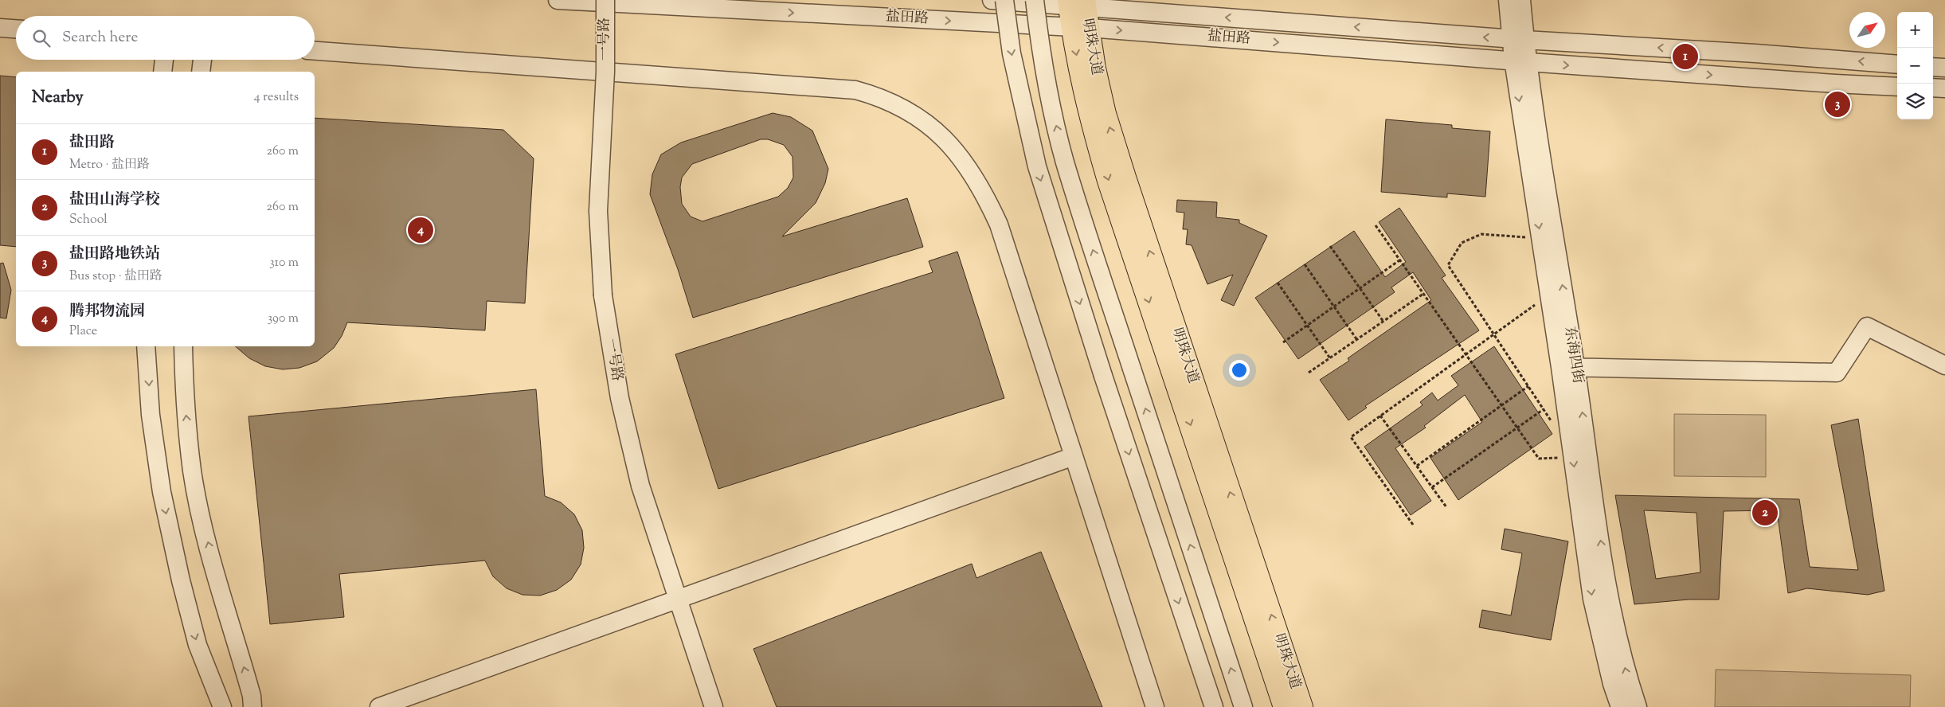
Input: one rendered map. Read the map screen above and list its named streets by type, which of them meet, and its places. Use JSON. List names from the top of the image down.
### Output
{
  "streets": {
    "main road": ["明珠大道"],
    "street": ["盐田路", "一号路", "东海四街"]
  },
  "crossings": [
    ["盐田路", "明珠大道"],
    ["盐田路", "东海四街"]
  ],
  "north": "top right",
  "page": {
    "map_buttons": ["+", "−"],
    "search": "Search here",
    "pins": [
      "1",
      "3",
      "4",
      "2"
    ],
    "heading": ["Nearby", "4 results"],
    "list": [
      {
        "mark": "1",
        "name": "盐田路",
        "note": "Metro · 盐田路",
        "value": "260 m"
      },
      {
        "mark": "2",
        "name": "盐田山海学校",
        "note": "School",
        "value": "260 m"
      },
      {
        "mark": "3",
        "name": "盐田路地铁站",
        "note": "Bus stop · 盐田路",
        "value": "310 m"
      },
      {
        "mark": "4",
        "name": "腾邦物流园",
        "note": "Place",
        "value": "390 m"
      }
    ]
  }
}
